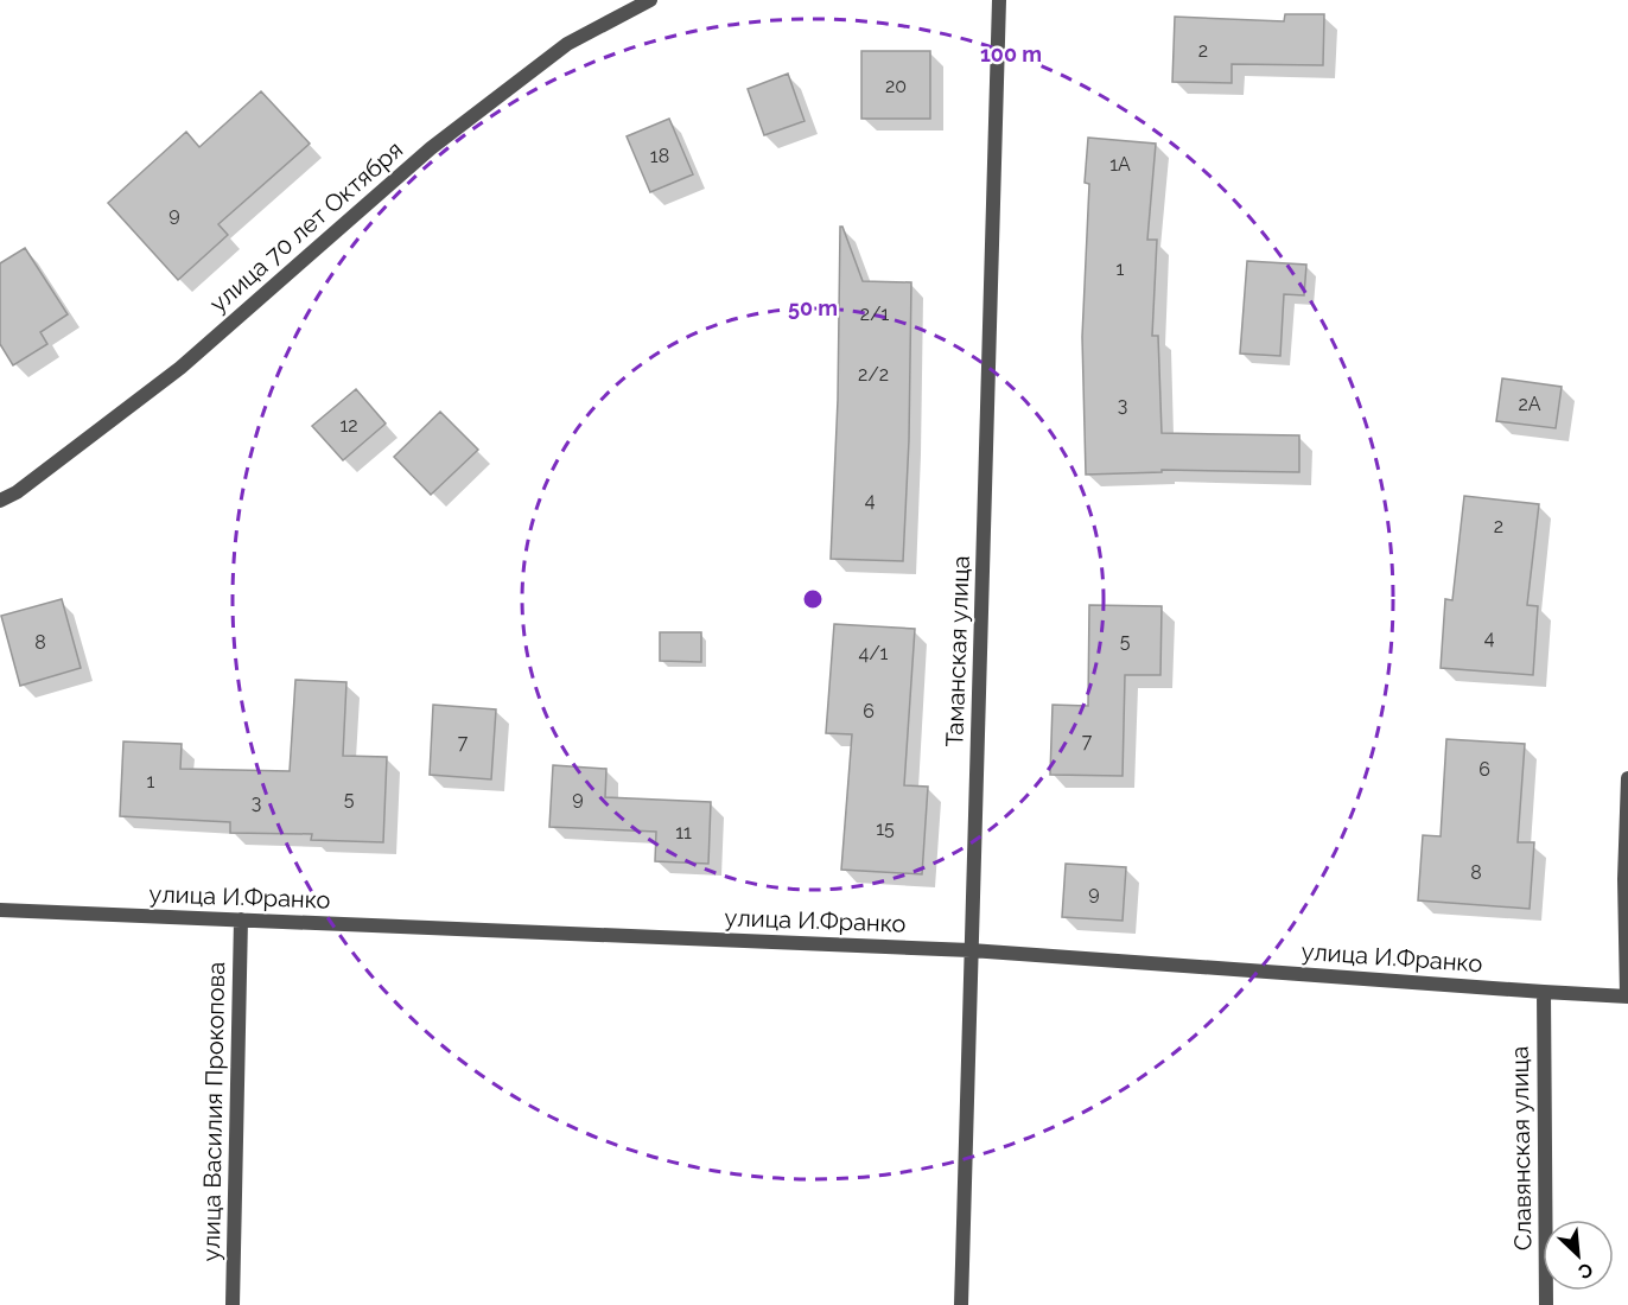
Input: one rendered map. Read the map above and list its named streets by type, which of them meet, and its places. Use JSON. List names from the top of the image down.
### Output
{
  "streets": {
    "street": [
      "улица 70 лет Октября",
      "Таманская улица",
      "улица И.Франко",
      "улица Василия Прокопова",
      "Славянская улица"
    ]
  },
  "crossings": [
    ["Таманская улица", "улица И.Франко"],
    ["улица И.Франко", "улица Василия Прокопова"],
    ["улица И.Франко", "Славянская улица"]
  ],
  "house_numbers": [
    "2",
    "20",
    "18",
    "1А",
    "9",
    "1",
    "2/1",
    "2/2",
    "2А",
    "3",
    "12",
    "4",
    "2",
    "4",
    "5",
    "8",
    "4/1",
    "6",
    "7",
    "7",
    "6",
    "1",
    "9",
    "5",
    "3",
    "15",
    "11",
    "8",
    "9"
  ],
  "north": "bottom right",
  "rings": ["100 m", "50 m"]
}
